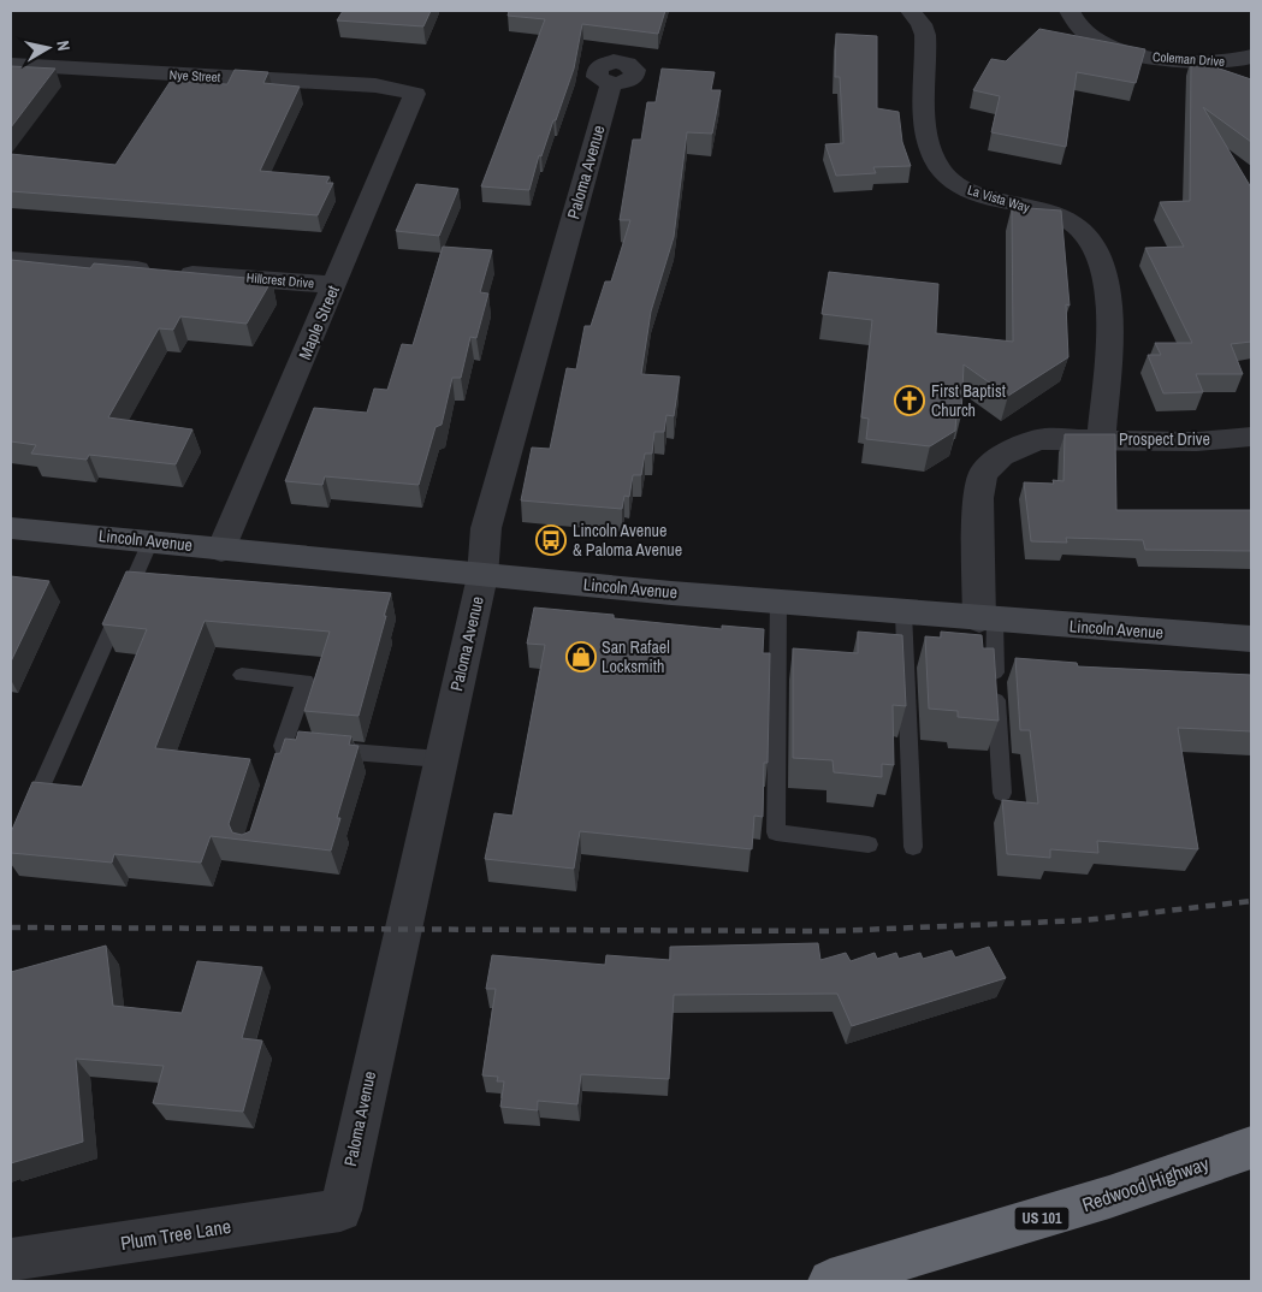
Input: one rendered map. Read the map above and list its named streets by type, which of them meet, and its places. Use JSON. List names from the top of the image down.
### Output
{
  "streets": {
    "highway": ["Redwood Highway", "US 101"],
    "main road": ["Lincoln Avenue"],
    "street": [
      "Coleman Drive",
      "Nye Street",
      "Paloma Avenue",
      "La Vista Way",
      "Hillcrest Drive",
      "Maple Street",
      "Prospect Drive",
      "Plum Tree Lane"
    ]
  },
  "crossings": [
    ["Nye Street", "Maple Street"],
    ["Paloma Avenue", "Lincoln Avenue"],
    ["Paloma Avenue", "Plum Tree Lane"],
    ["La Vista Way", "Prospect Drive"],
    ["Hillcrest Drive", "Maple Street"],
    ["Maple Street", "Lincoln Avenue"],
    ["Prospect Drive", "Lincoln Avenue"]
  ],
  "places": {
    "church": ["First Baptist Church"],
    "bus stop": ["Lincoln Avenue & Paloma Avenue"],
    "shop": ["San Rafael Locksmith"]
  },
  "north": "right"
}
